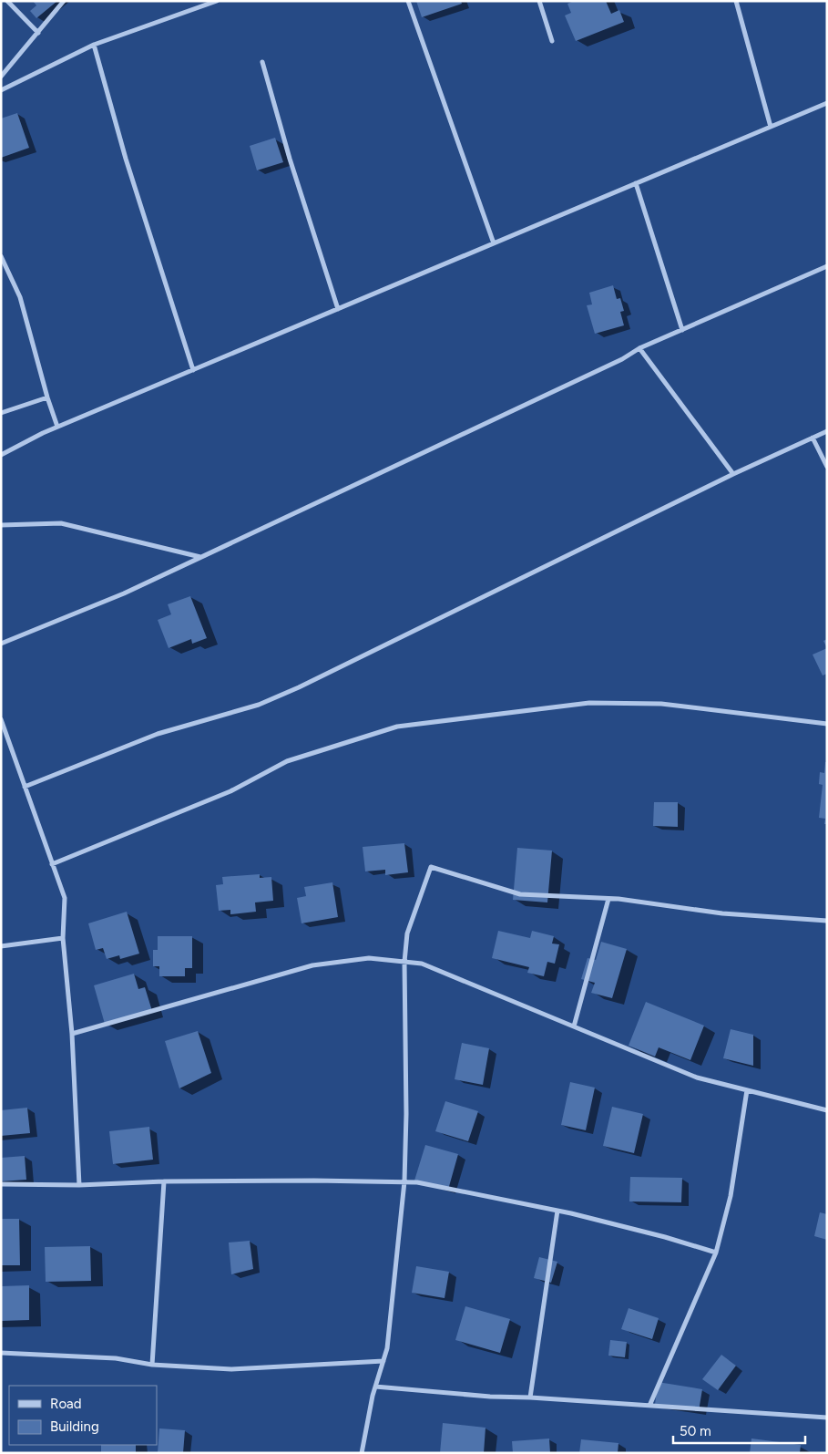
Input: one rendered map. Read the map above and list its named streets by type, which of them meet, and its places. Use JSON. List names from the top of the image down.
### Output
{
  "legend": ["Road", "Building"],
  "scale_bar": "50 m"
}
